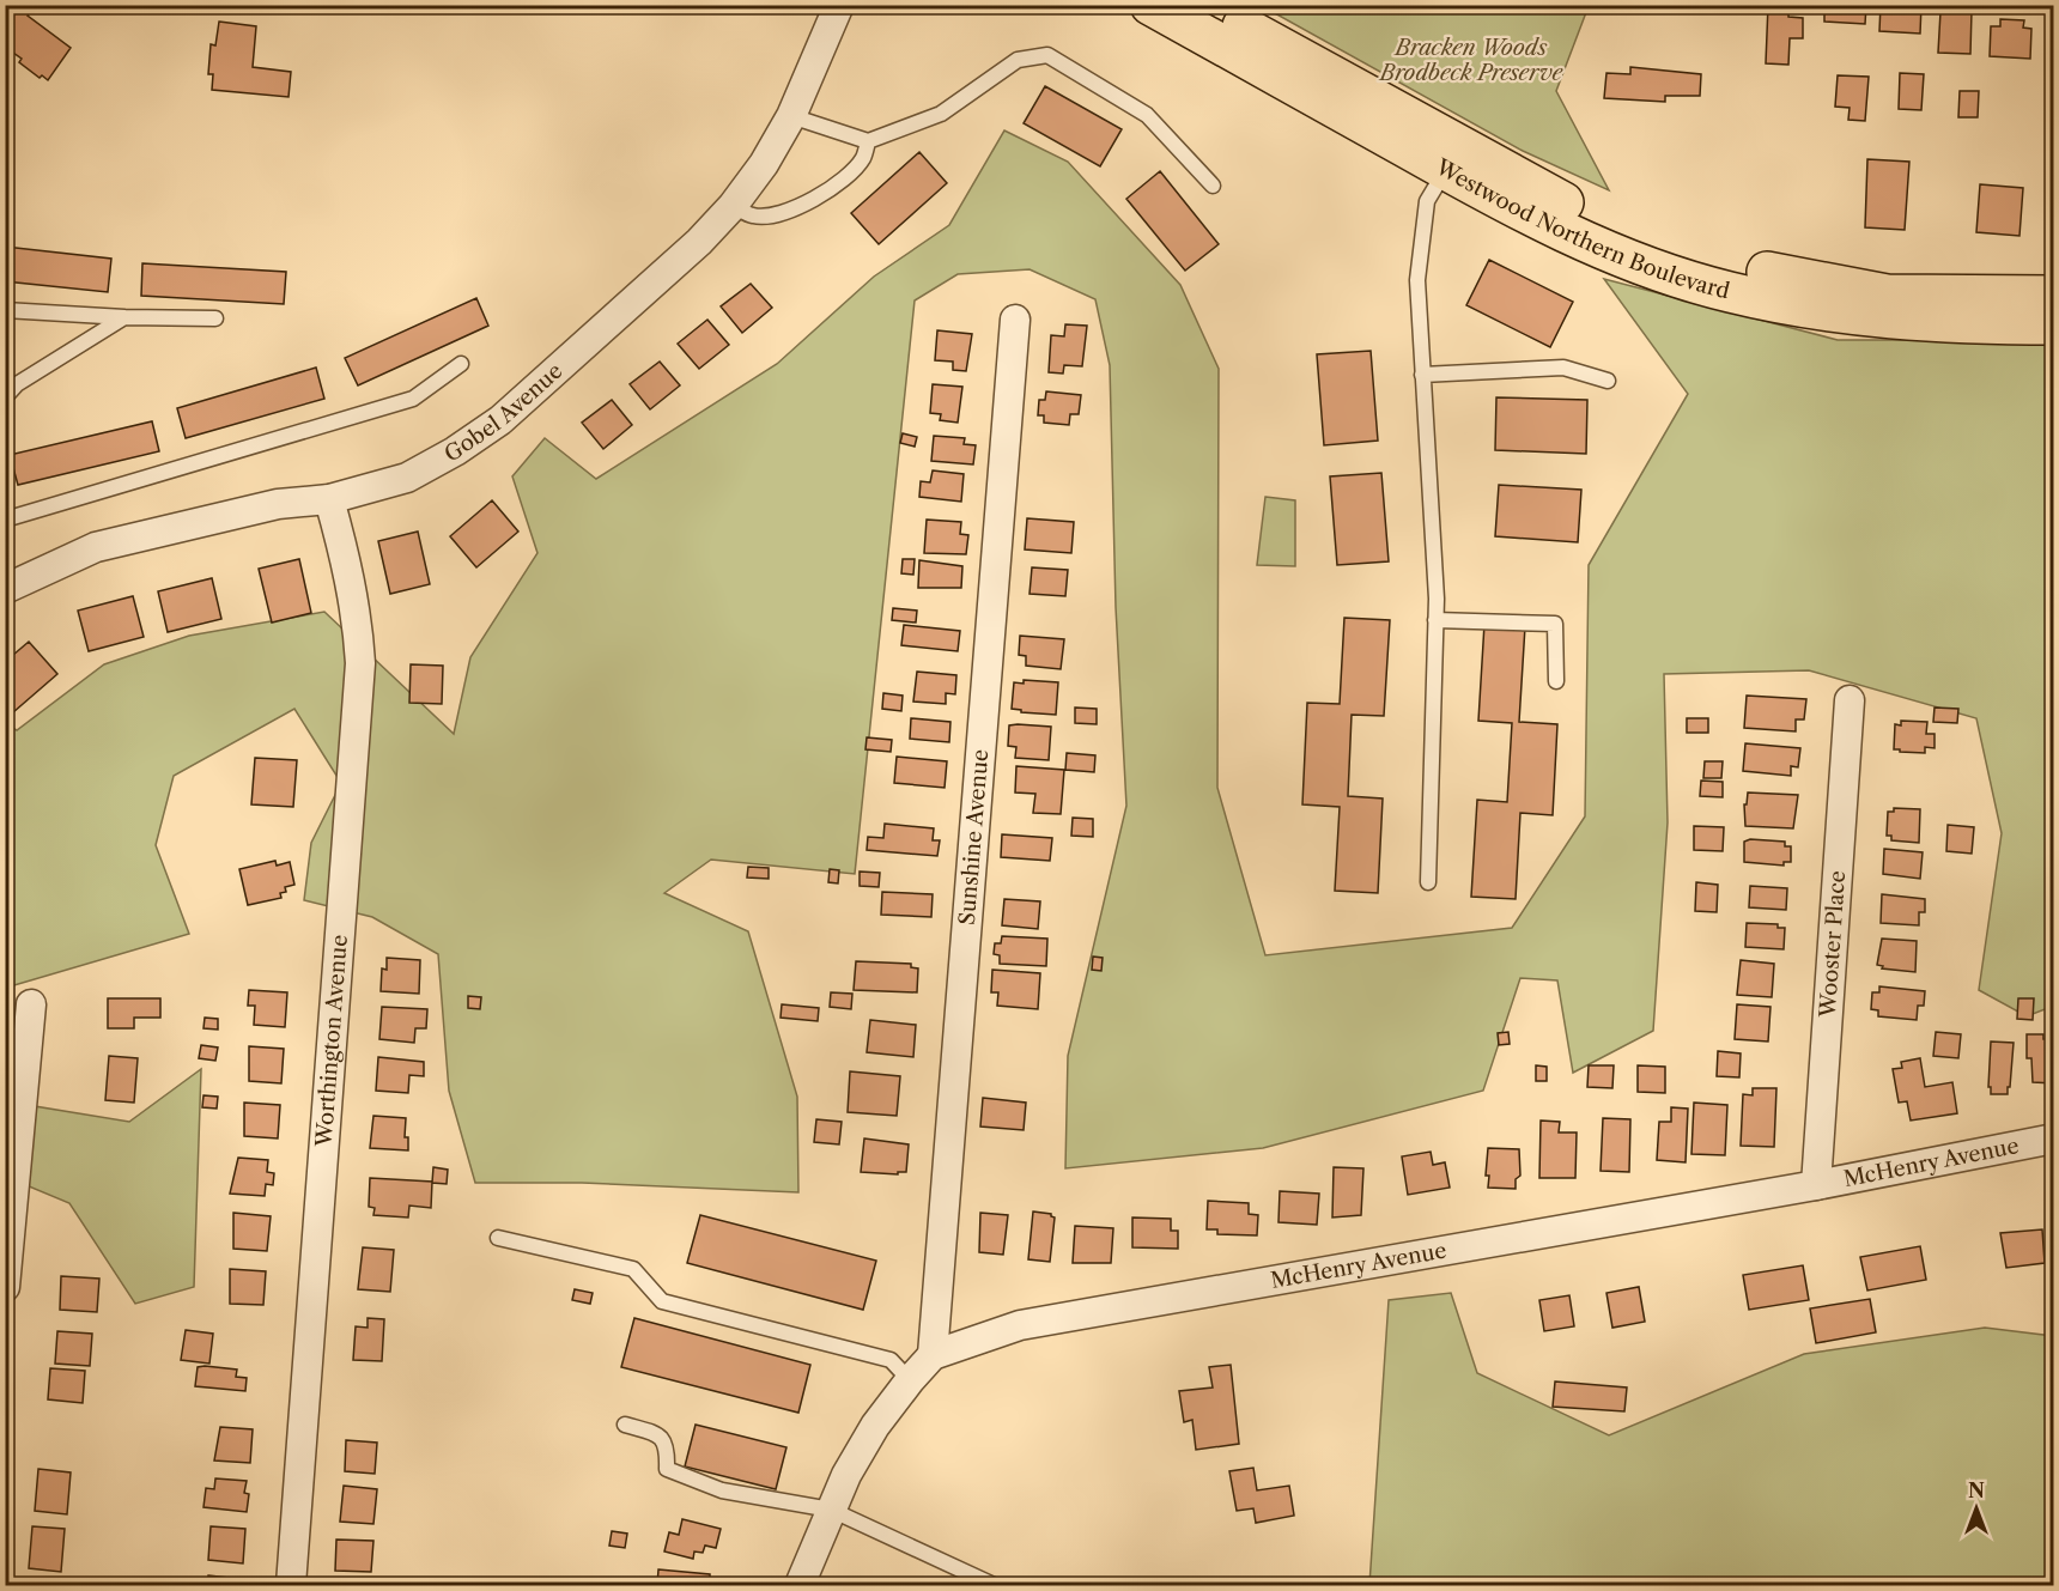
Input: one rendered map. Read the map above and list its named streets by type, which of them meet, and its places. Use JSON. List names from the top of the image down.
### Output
{
  "streets": {
    "main road": ["Westwood Northern Boulevard"],
    "street": [
      "Gobel Avenue",
      "Sunshine Avenue",
      "Wooster Place",
      "Worthington Avenue",
      "McHenry Avenue"
    ]
  },
  "crossings": [
    ["Gobel Avenue", "Worthington Avenue"],
    ["Sunshine Avenue", "McHenry Avenue"],
    ["Wooster Place", "McHenry Avenue"]
  ],
  "parks": ["Bracken Woods Brodbeck Preserve"],
  "north": "top"
}
